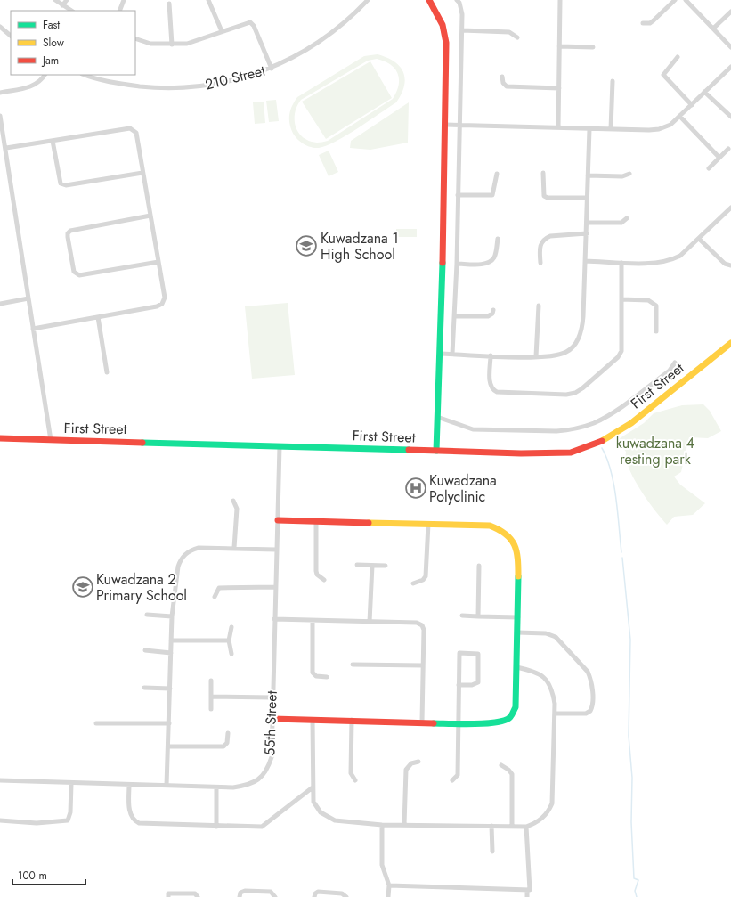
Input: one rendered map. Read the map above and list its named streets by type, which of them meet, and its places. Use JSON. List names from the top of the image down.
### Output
{
  "streets": {
    "street": ["210 Street", "First Street", "55th Street"]
  },
  "crossings": [
    ["First Street", "55th Street"]
  ],
  "parks": ["kuwadzana 4 resting park"],
  "places": {
    "school or university": ["Kuwadzana 1 High School", "Kuwadzana 2 Primary School"],
    "hospital": ["Kuwadzana Polyclinic"]
  },
  "legend": ["Fast", "Slow", "Jam"],
  "scale_bar": "100 m"
}
